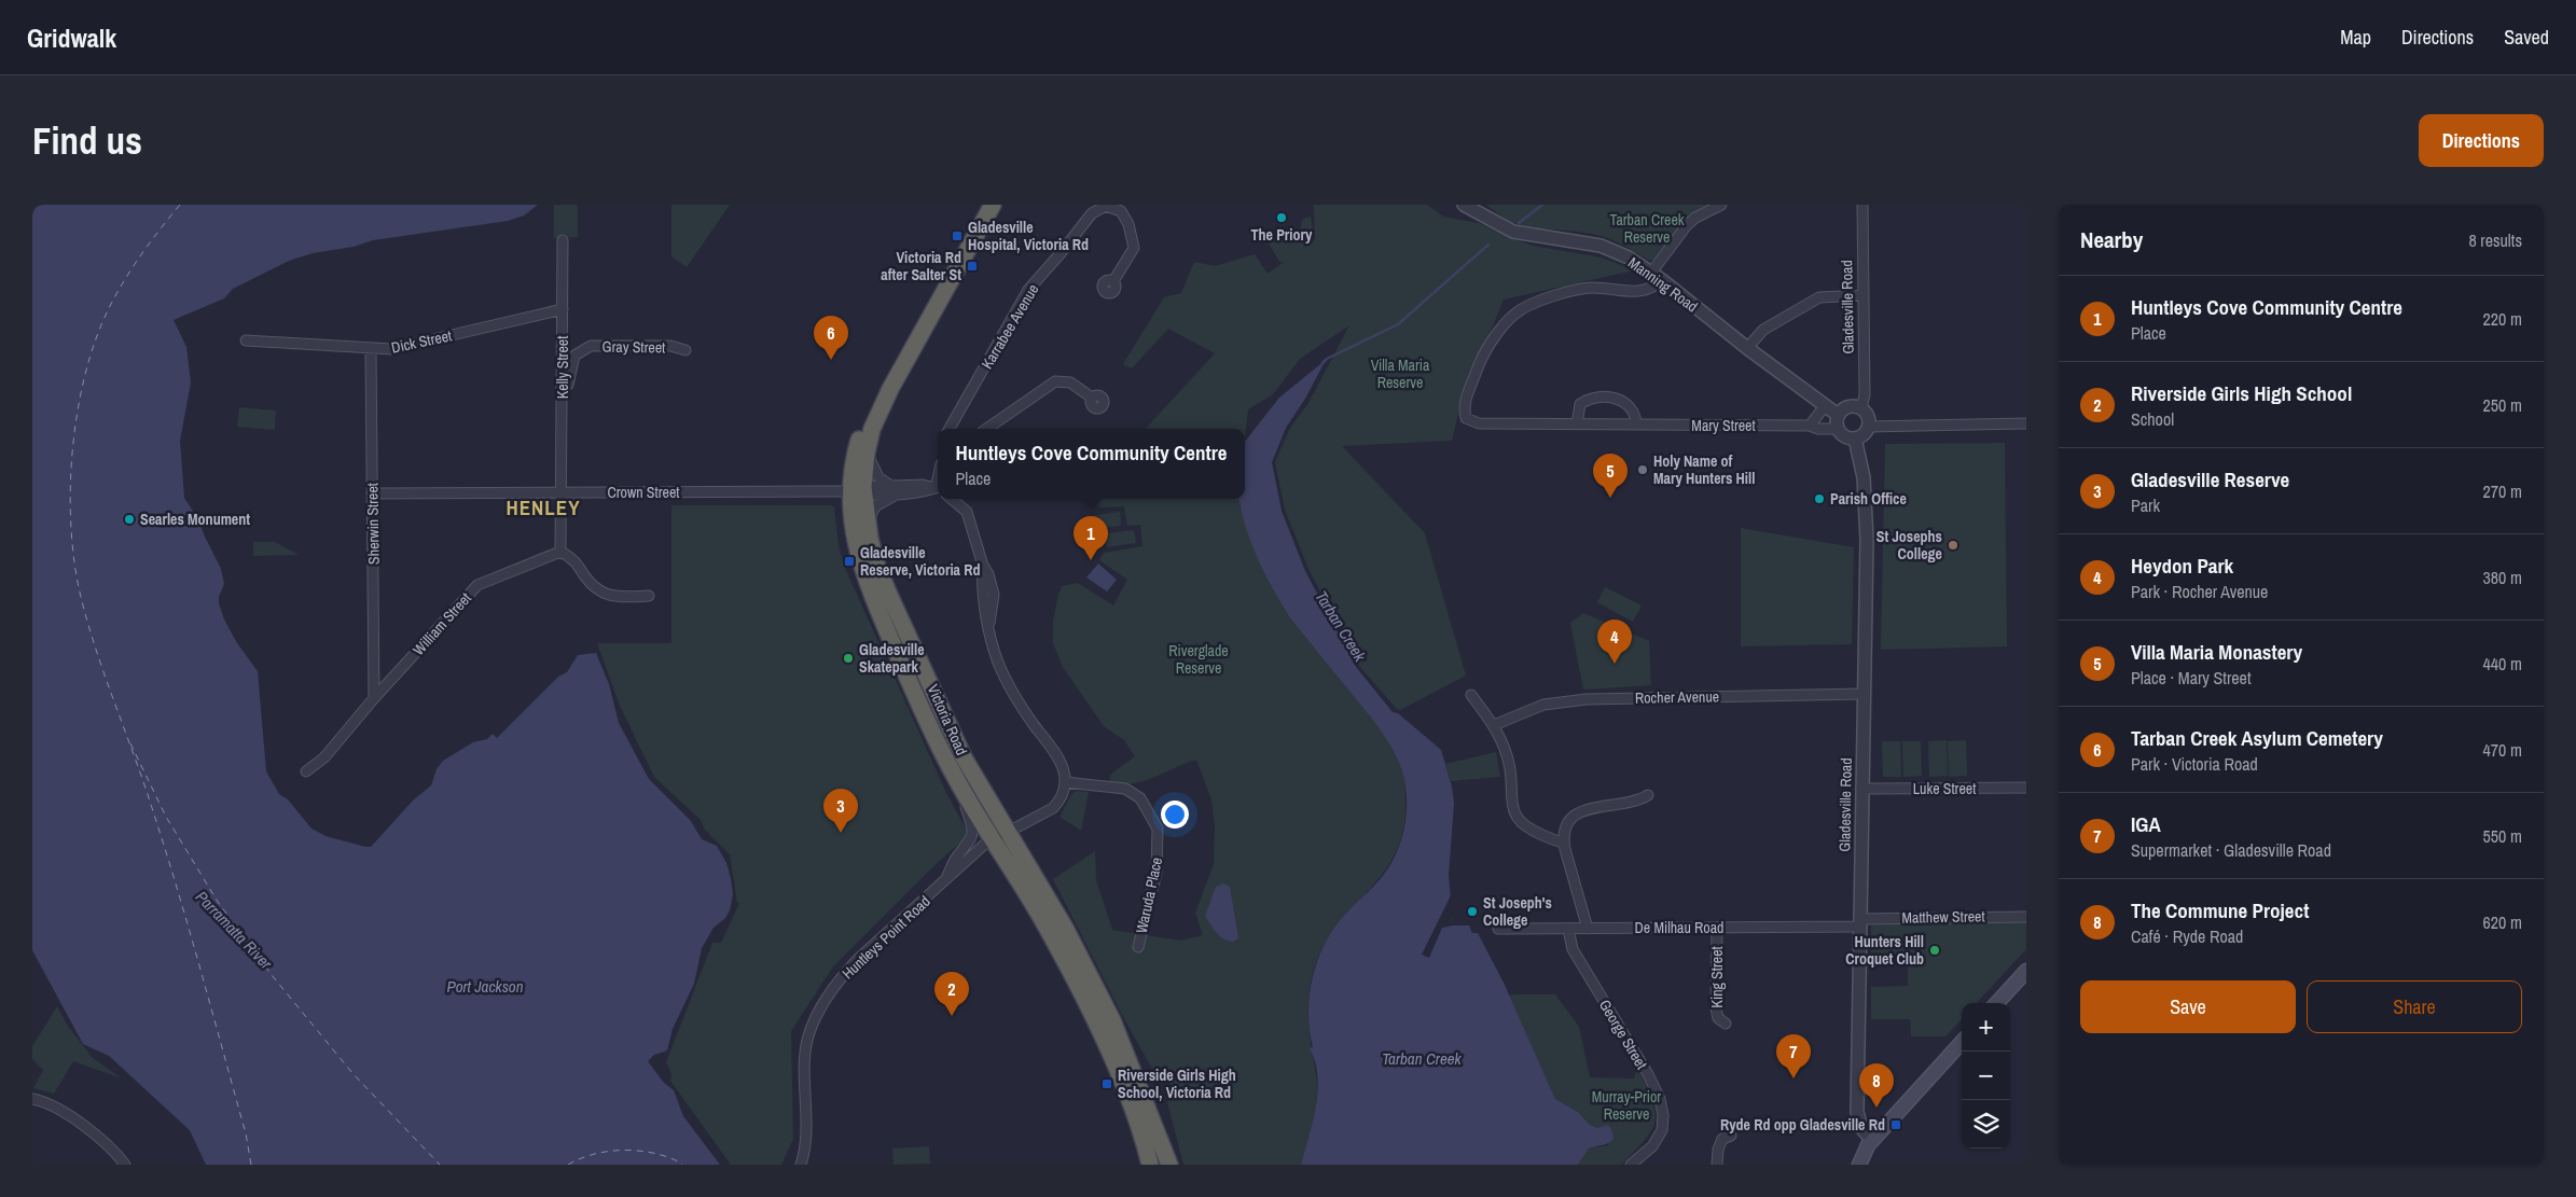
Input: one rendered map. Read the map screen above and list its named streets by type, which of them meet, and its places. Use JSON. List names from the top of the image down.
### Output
{
  "streets": {
    "highway": ["Victoria Road"],
    "street": [
      "Manning Road",
      "Gladesville Road",
      "Karrabee Avenue",
      "Dick Street",
      "Gray Street",
      "Kelly Street",
      "Mary Street",
      "Crown Street",
      "Sherwin Street",
      "William Street",
      "Rocher Avenue",
      "Luke Street",
      "Waruda Place",
      "Matthew Street",
      "De Milhau Road",
      "Huntleys Point Road",
      "King Street",
      "George Street"
    ]
  },
  "crossings": [
    ["Manning Road", "Gladesville Road"],
    ["Manning Road", "Mary Street"],
    ["Gladesville Road", "Mary Street"],
    ["Gladesville Road", "Rocher Avenue"],
    ["Gladesville Road", "Luke Street"],
    ["Gladesville Road", "Matthew Street"],
    ["Gladesville Road", "De Milhau Road"],
    ["Dick Street", "Kelly Street"],
    ["Dick Street", "Sherwin Street"],
    ["Gray Street", "Kelly Street"],
    ["Kelly Street", "Crown Street"],
    ["Crown Street", "Sherwin Street"],
    ["Crown Street", "Victoria Road"],
    ["Sherwin Street", "William Street"],
    ["Victoria Road", "Huntleys Point Road"],
    ["Waruda Place", "Huntleys Point Road"],
    ["Matthew Street", "De Milhau Road"],
    ["De Milhau Road", "King Street"],
    ["De Milhau Road", "George Street"]
  ],
  "districts": ["HENLEY"],
  "water": ["Tarban Creek", "Parramatta River", "Port Jackson"],
  "parks": [
    "Tarban Creek Reserve",
    "Villa Maria Reserve",
    "Riverglade Reserve",
    "Murray-Prior Reserve"
  ],
  "places": {
    "other": [
      "The Priory",
      "Holy Name of Mary Hunters Hill",
      "Parish Office",
      "Searles Monument",
      "St Josephs College",
      "Gladesville Skatepark",
      "St Joseph's College",
      "Hunters Hill Croquet Club"
    ],
    "transit": [
      "Gladesville Hospital, Victoria Rd",
      "Victoria Rd after Salter St",
      "Gladesville Reserve, Victoria Rd",
      "Riverside Girls High School, Victoria Rd",
      "Ryde Rd opp Gladesville Rd"
    ]
  },
  "page": {
    "header": "Gridwalk",
    "nav": ["Map", "Directions", "Saved"],
    "buttons": [
      "Directions",
      ["Save", "Share"]
    ],
    "title": "Find us",
    "heading": ["Nearby", "8 results"],
    "list": [
      {
        "mark": "1",
        "name": "Huntleys Cove Community Centre",
        "note": "Place",
        "value": "220 m"
      },
      {
        "mark": "2",
        "name": "Riverside Girls High School",
        "note": "School",
        "value": "250 m"
      },
      {
        "mark": "3",
        "name": "Gladesville Reserve",
        "note": "Park",
        "value": "270 m"
      },
      {
        "mark": "4",
        "name": "Heydon Park",
        "note": "Park · Rocher Avenue",
        "value": "380 m"
      },
      {
        "mark": "5",
        "name": "Villa Maria Monastery",
        "note": "Place · Mary Street",
        "value": "440 m"
      },
      {
        "mark": "6",
        "name": "Tarban Creek Asylum Cemetery",
        "note": "Park · Victoria Road",
        "value": "470 m"
      },
      {
        "mark": "7",
        "name": "IGA",
        "note": "Supermarket · Gladesville Road",
        "value": "550 m"
      },
      {
        "mark": "8",
        "name": "The Commune Project",
        "note": "Café · Ryde Road",
        "value": "620 m"
      }
    ],
    "pins": [
      "6",
      "5",
      "1",
      "4",
      "3",
      "2",
      "7",
      "8"
    ],
    "popup": ["Huntleys Cove Community Centre", "Place"],
    "map_buttons": ["+", "−"]
  }
}
